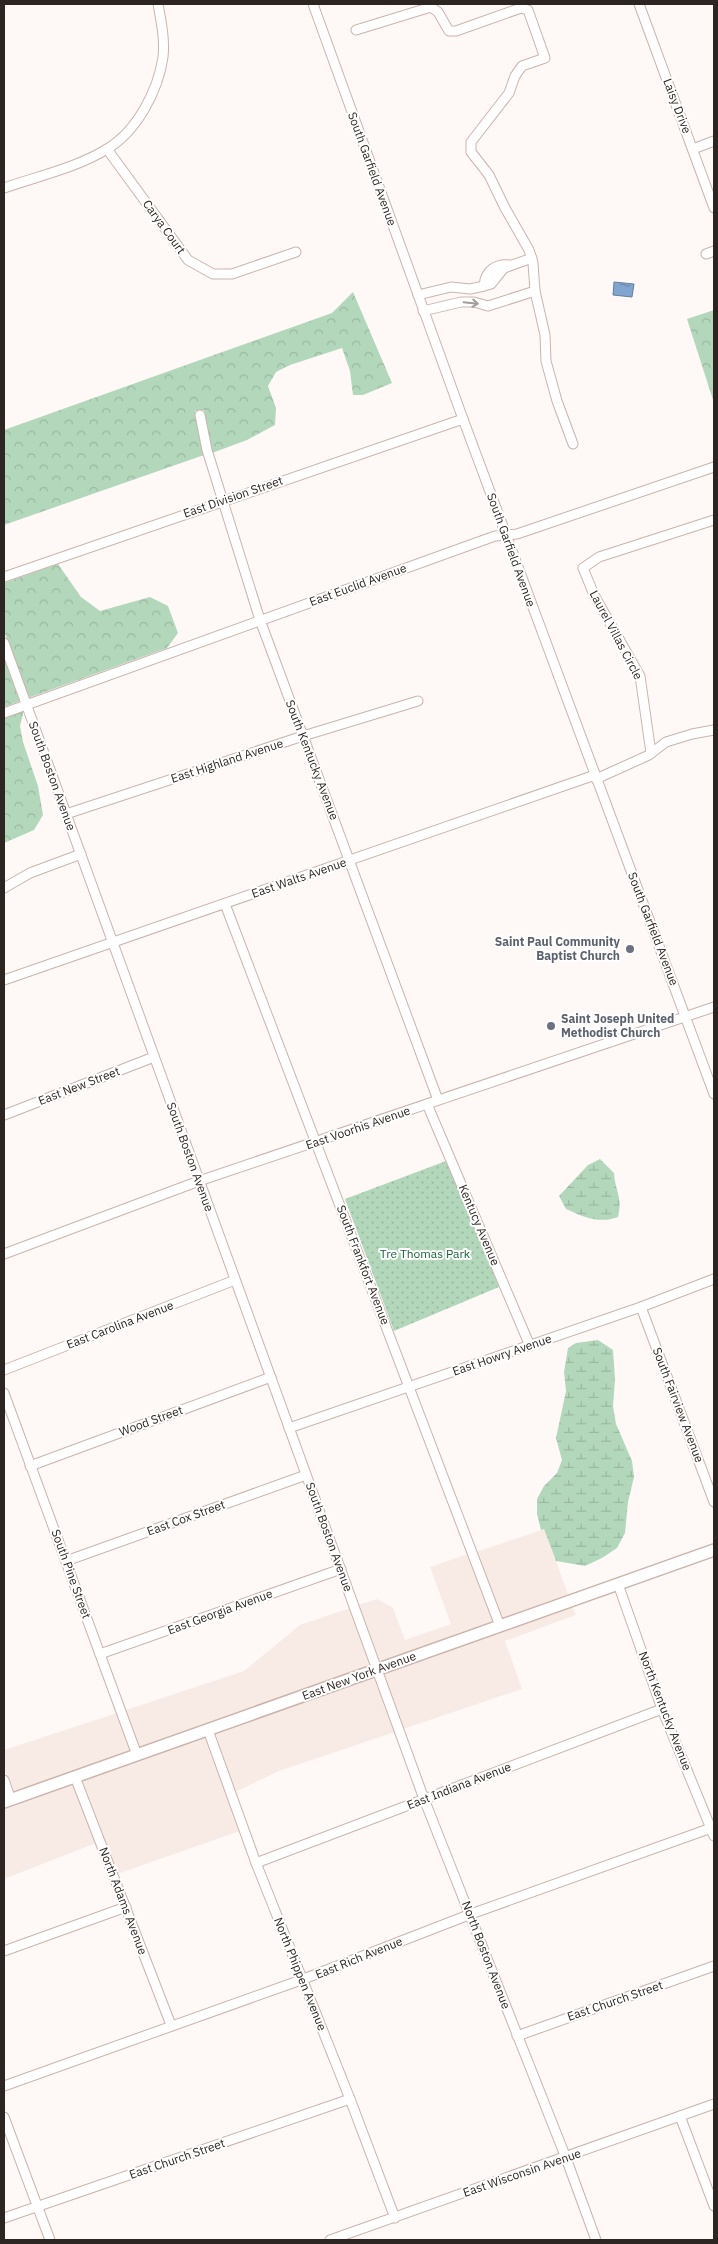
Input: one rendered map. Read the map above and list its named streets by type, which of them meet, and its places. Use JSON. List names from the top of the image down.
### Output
{
  "streets": {
    "main road": ["East New York Avenue"],
    "street": [
      "Laisy Drive",
      "South Garfield Avenue",
      "Carya Court",
      "East Division Street",
      "East Euclid Avenue",
      "Laurel Villas Circle",
      "South Kentucky Avenue",
      "East Highland Avenue",
      "South Boston Avenue",
      "East Walts Avenue",
      "East New Street",
      "East Voorhis Avenue",
      "Kentucy Avenue",
      "South Frankfort Avenue",
      "East Carolina Avenue",
      "East Howry Avenue",
      "South Fairview Avenue",
      "Wood Street",
      "East Cox Street",
      "South Pine Street",
      "East Georgia Avenue",
      "North Kentucky Avenue",
      "East Indiana Avenue",
      "North Adams Avenue",
      "North Boston Avenue",
      "East Rich Avenue",
      "North Phippen Avenue",
      "East Church Street",
      "East Wisconsin Avenue"
    ]
  },
  "crossings": [
    ["South Garfield Avenue", "East Division Street"],
    ["South Garfield Avenue", "East Euclid Avenue"],
    ["South Garfield Avenue", "East Walts Avenue"],
    ["South Garfield Avenue", "East Voorhis Avenue"],
    ["East Division Street", "South Kentucky Avenue"],
    ["East Euclid Avenue", "South Kentucky Avenue"],
    ["East Euclid Avenue", "South Boston Avenue"],
    ["South Kentucky Avenue", "East Highland Avenue"],
    ["South Kentucky Avenue", "East Walts Avenue"],
    ["South Kentucky Avenue", "East Voorhis Avenue"],
    ["East Highland Avenue", "South Boston Avenue"],
    ["South Boston Avenue", "East Walts Avenue"],
    ["South Boston Avenue", "East New Street"],
    ["South Boston Avenue", "East Voorhis Avenue"],
    ["South Boston Avenue", "East Carolina Avenue"],
    ["South Boston Avenue", "East Howry Avenue"],
    ["South Boston Avenue", "Wood Street"],
    ["South Boston Avenue", "East Cox Street"],
    ["South Boston Avenue", "East Georgia Avenue"],
    ["South Boston Avenue", "East New York Avenue"],
    ["South Boston Avenue", "North Boston Avenue"],
    ["East Walts Avenue", "South Frankfort Avenue"],
    ["East Voorhis Avenue", "Kentucy Avenue"],
    ["East Voorhis Avenue", "South Frankfort Avenue"],
    ["Kentucy Avenue", "East Howry Avenue"],
    ["South Frankfort Avenue", "East Howry Avenue"],
    ["South Frankfort Avenue", "East New York Avenue"],
    ["East Howry Avenue", "South Fairview Avenue"],
    ["Wood Street", "South Pine Street"],
    ["East Cox Street", "South Pine Street"],
    ["South Pine Street", "East Georgia Avenue"],
    ["South Pine Street", "East New York Avenue"],
    ["East New York Avenue", "North Kentucky Avenue"],
    ["East New York Avenue", "North Adams Avenue"],
    ["East New York Avenue", "North Boston Avenue"],
    ["East New York Avenue", "North Phippen Avenue"],
    ["North Kentucky Avenue", "East Indiana Avenue"],
    ["North Kentucky Avenue", "East Rich Avenue"],
    ["East Indiana Avenue", "North Boston Avenue"],
    ["East Indiana Avenue", "North Phippen Avenue"],
    ["North Adams Avenue", "East Rich Avenue"],
    ["North Boston Avenue", "East Rich Avenue"],
    ["North Boston Avenue", "East Church Street"],
    ["North Boston Avenue", "East Wisconsin Avenue"],
    ["East Rich Avenue", "North Phippen Avenue"],
    ["North Phippen Avenue", "East Church Street"],
    ["North Phippen Avenue", "East Wisconsin Avenue"]
  ],
  "parks": ["Tre Thomas Park"],
  "places": ["Saint Paul Community Baptist Church", "Saint Joseph United Methodist Church"]
}
